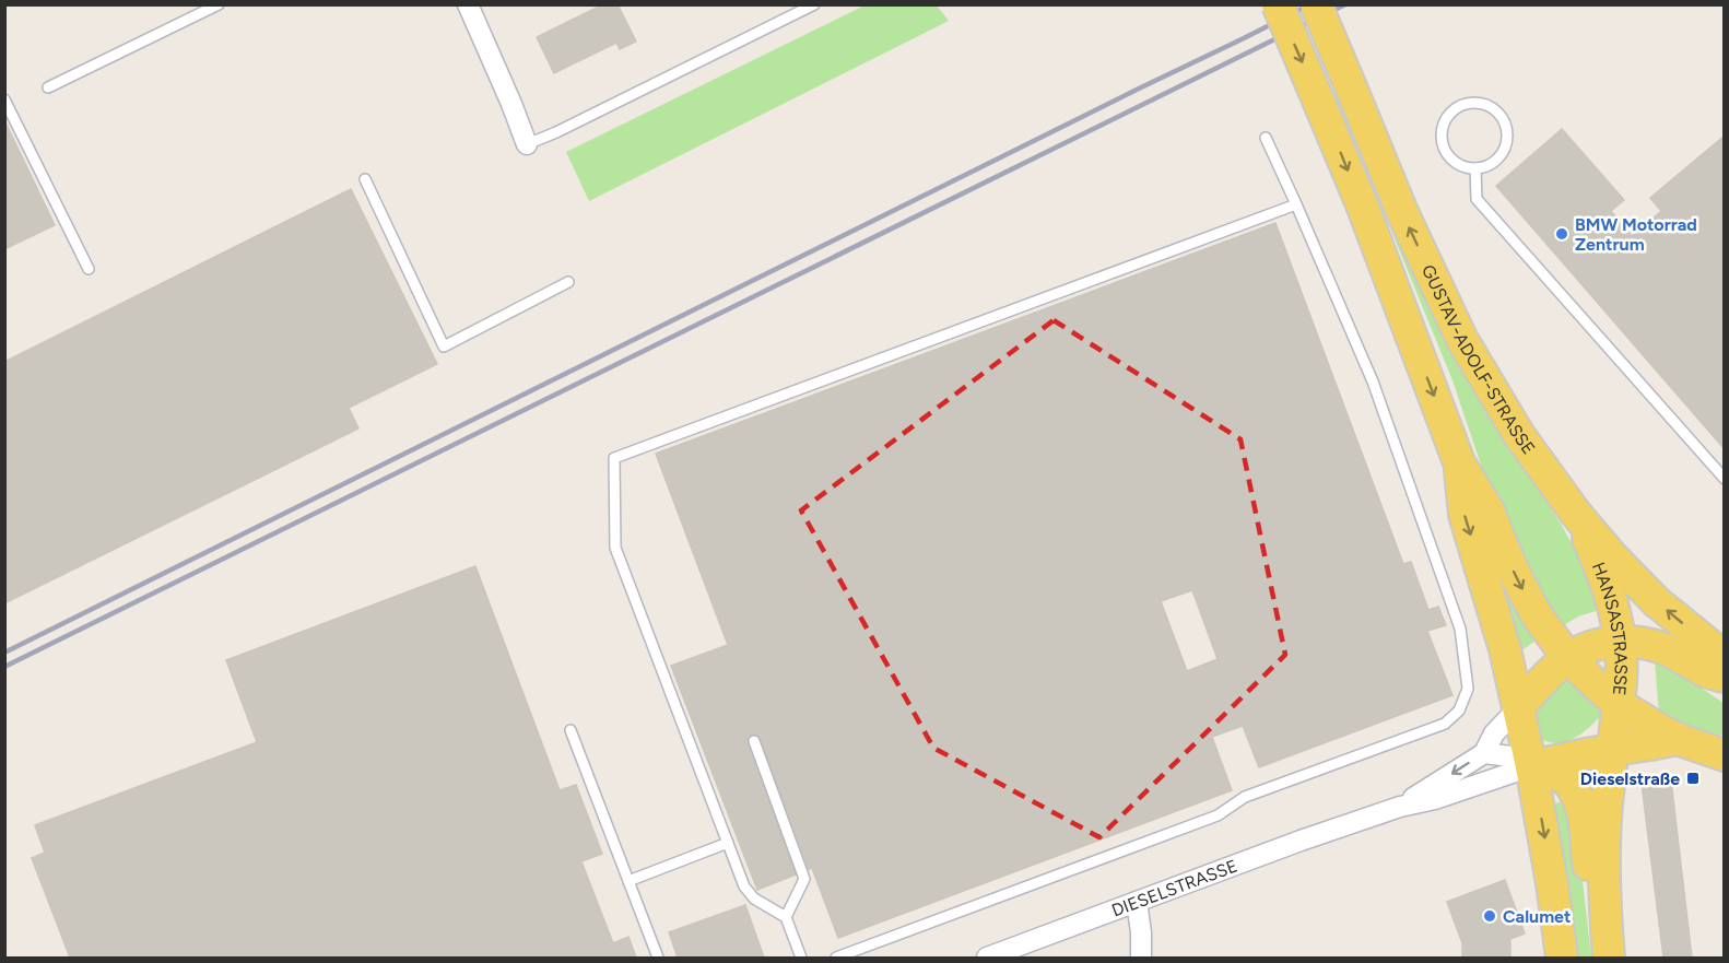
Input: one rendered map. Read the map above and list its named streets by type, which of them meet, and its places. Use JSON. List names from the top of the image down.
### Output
{
  "streets": {
    "main road": ["GUSTAV-ADOLF-STRASSE", "HANSASTRASSE"],
    "street": ["DIESELSTRASSE"]
  },
  "crossings": [
    ["GUSTAV-ADOLF-STRASSE", "HANSASTRASSE"],
    ["HANSASTRASSE", "DIESELSTRASSE"]
  ],
  "places": {
    "other": ["BMW Motorrad Zentrum", "Calumet"],
    "transit": ["Dieselstraße"]
  }
}
